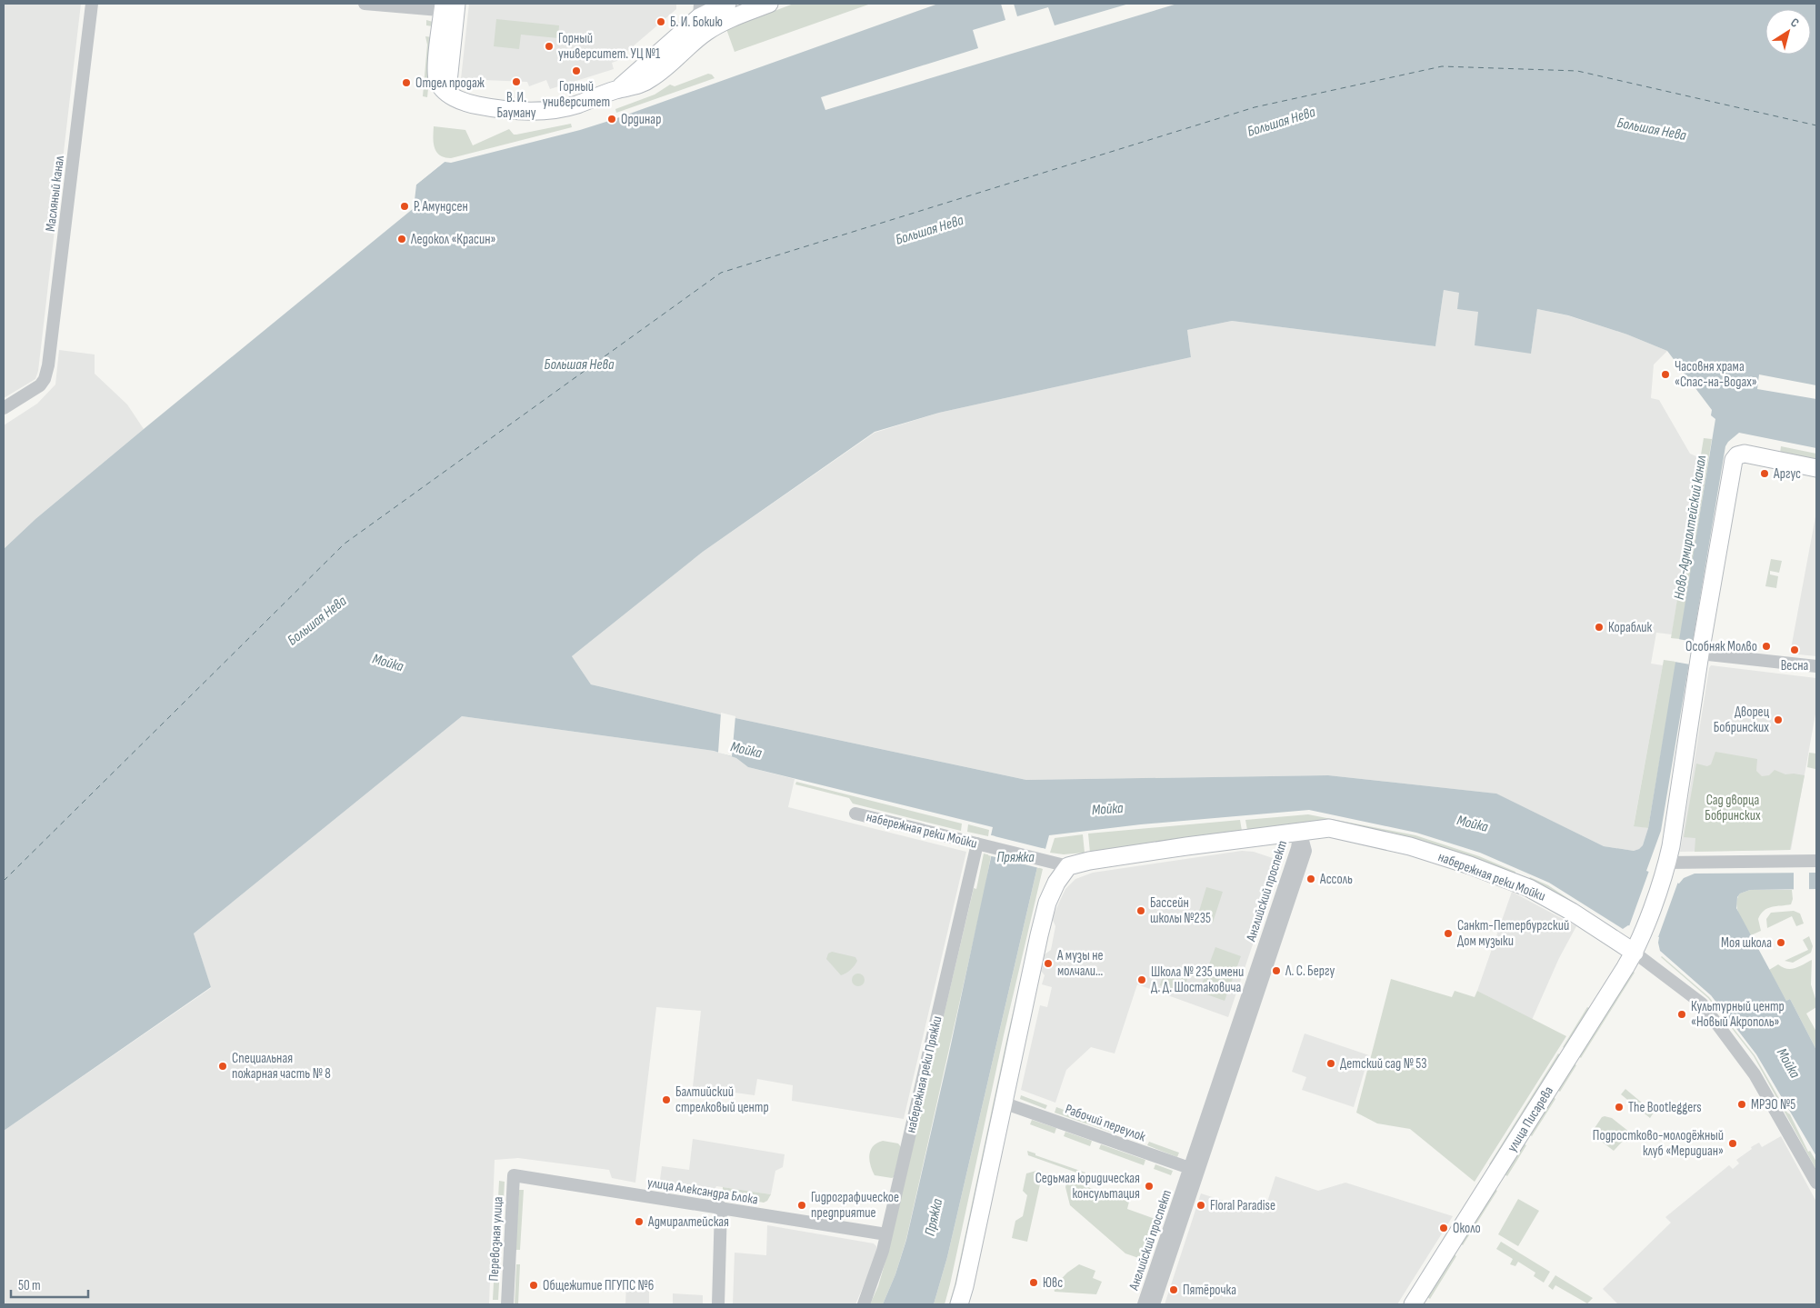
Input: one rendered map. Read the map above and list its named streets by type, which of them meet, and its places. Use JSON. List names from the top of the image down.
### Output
{
  "streets": {
    "main road": ["набережная реки Мойки", "улица Писарева"],
    "street": [
      "Масляный канал",
      "Английский проспект",
      "набережная реки Пряжки",
      "Рабочий переулок",
      "улица Александра Блока",
      "Перевозная улица"
    ]
  },
  "crossings": [
    ["набережная реки Мойки", "Английский проспект"],
    ["набережная реки Мойки", "набережная реки Пряжки"],
    ["набережная реки Мойки", "улица Писарева"],
    ["Английский проспект", "Рабочий переулок"],
    ["набережная реки Пряжки", "улица Александра Блока"],
    ["улица Александра Блока", "Перевозная улица"]
  ],
  "water": [
    "Большая Нева",
    "Ново-Адмиралтейский канал",
    "Мойка",
    "Пряжка"
  ],
  "parks": ["Сад дворца Бобринских"],
  "places": [
    "Б. И. Бокию",
    "Горный университет. УЦ №1",
    "Горный университет",
    "В. И. Бауману",
    "Отдел продаж",
    "Ординар",
    "Р. Амундсен",
    "Ледокол «Красин»",
    "Часовня храма «Спас-на-Водах»",
    "Аргус",
    "Кораблик",
    "Особняк Молво",
    "Весна",
    "Дворец Бобринских",
    "Ассоль",
    "Бассейн школы №235",
    "Санкт-Петербургский Дом музыки",
    "Моя школа",
    "А музы не молчали…",
    "Л. С. Бергу",
    "Школа № 235 имени Д. Д. Шостаковича",
    "Культурный центр «Новый Акрополь»",
    "Детский сад № 53",
    "Специальная пожарная часть № 8",
    "Балтийский стрелковый центр",
    "МРЭО №5",
    "The Bootleggers",
    "Подростково-молодёжный клуб «Меридиан»",
    "Седьмая юридическая консультация",
    "Гидрографическое предприятие",
    "Floral Paradise",
    "Адмиралтейская",
    "Около",
    "Ювс",
    "Общежитие ПГУПС №6",
    "Пятёрочка"
  ],
  "scale_bar": "50 m",
  "north": "top right"
}
